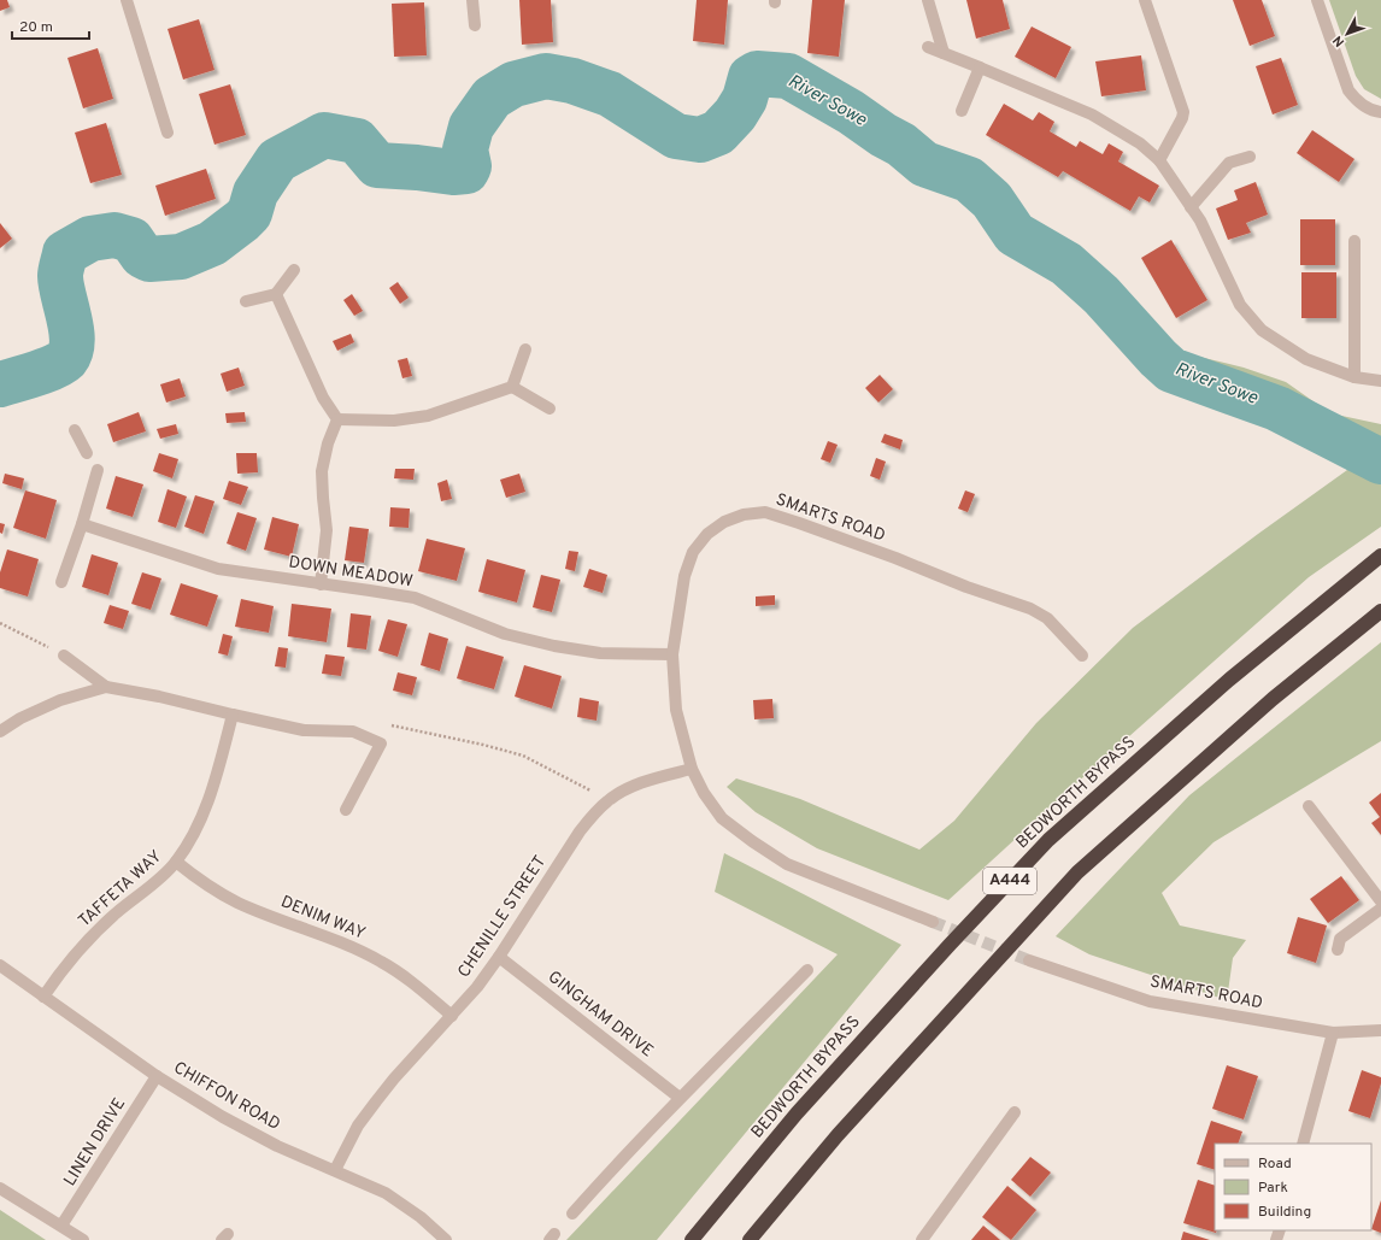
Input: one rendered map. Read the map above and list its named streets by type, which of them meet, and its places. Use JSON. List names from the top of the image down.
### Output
{
  "streets": {
    "highway": ["BEDWORTH BYPASS", "A444"],
    "street": [
      "SMARTS ROAD",
      "DOWN MEADOW",
      "TAFFETA WAY",
      "CHENILLE STREET",
      "DENIM WAY",
      "GINGHAM DRIVE",
      "CHIFFON ROAD",
      "LINEN DRIVE"
    ]
  },
  "crossings": [
    ["SMARTS ROAD", "DOWN MEADOW"],
    ["SMARTS ROAD", "CHENILLE STREET"],
    ["TAFFETA WAY", "DENIM WAY"],
    ["TAFFETA WAY", "CHIFFON ROAD"],
    ["CHENILLE STREET", "DENIM WAY"],
    ["CHENILLE STREET", "GINGHAM DRIVE"],
    ["CHENILLE STREET", "CHIFFON ROAD"],
    ["CHIFFON ROAD", "LINEN DRIVE"]
  ],
  "water": ["River Sowe"],
  "legend": ["Road", "Park", "Building"],
  "scale_bar": "20 m",
  "north": "bottom left"
}
